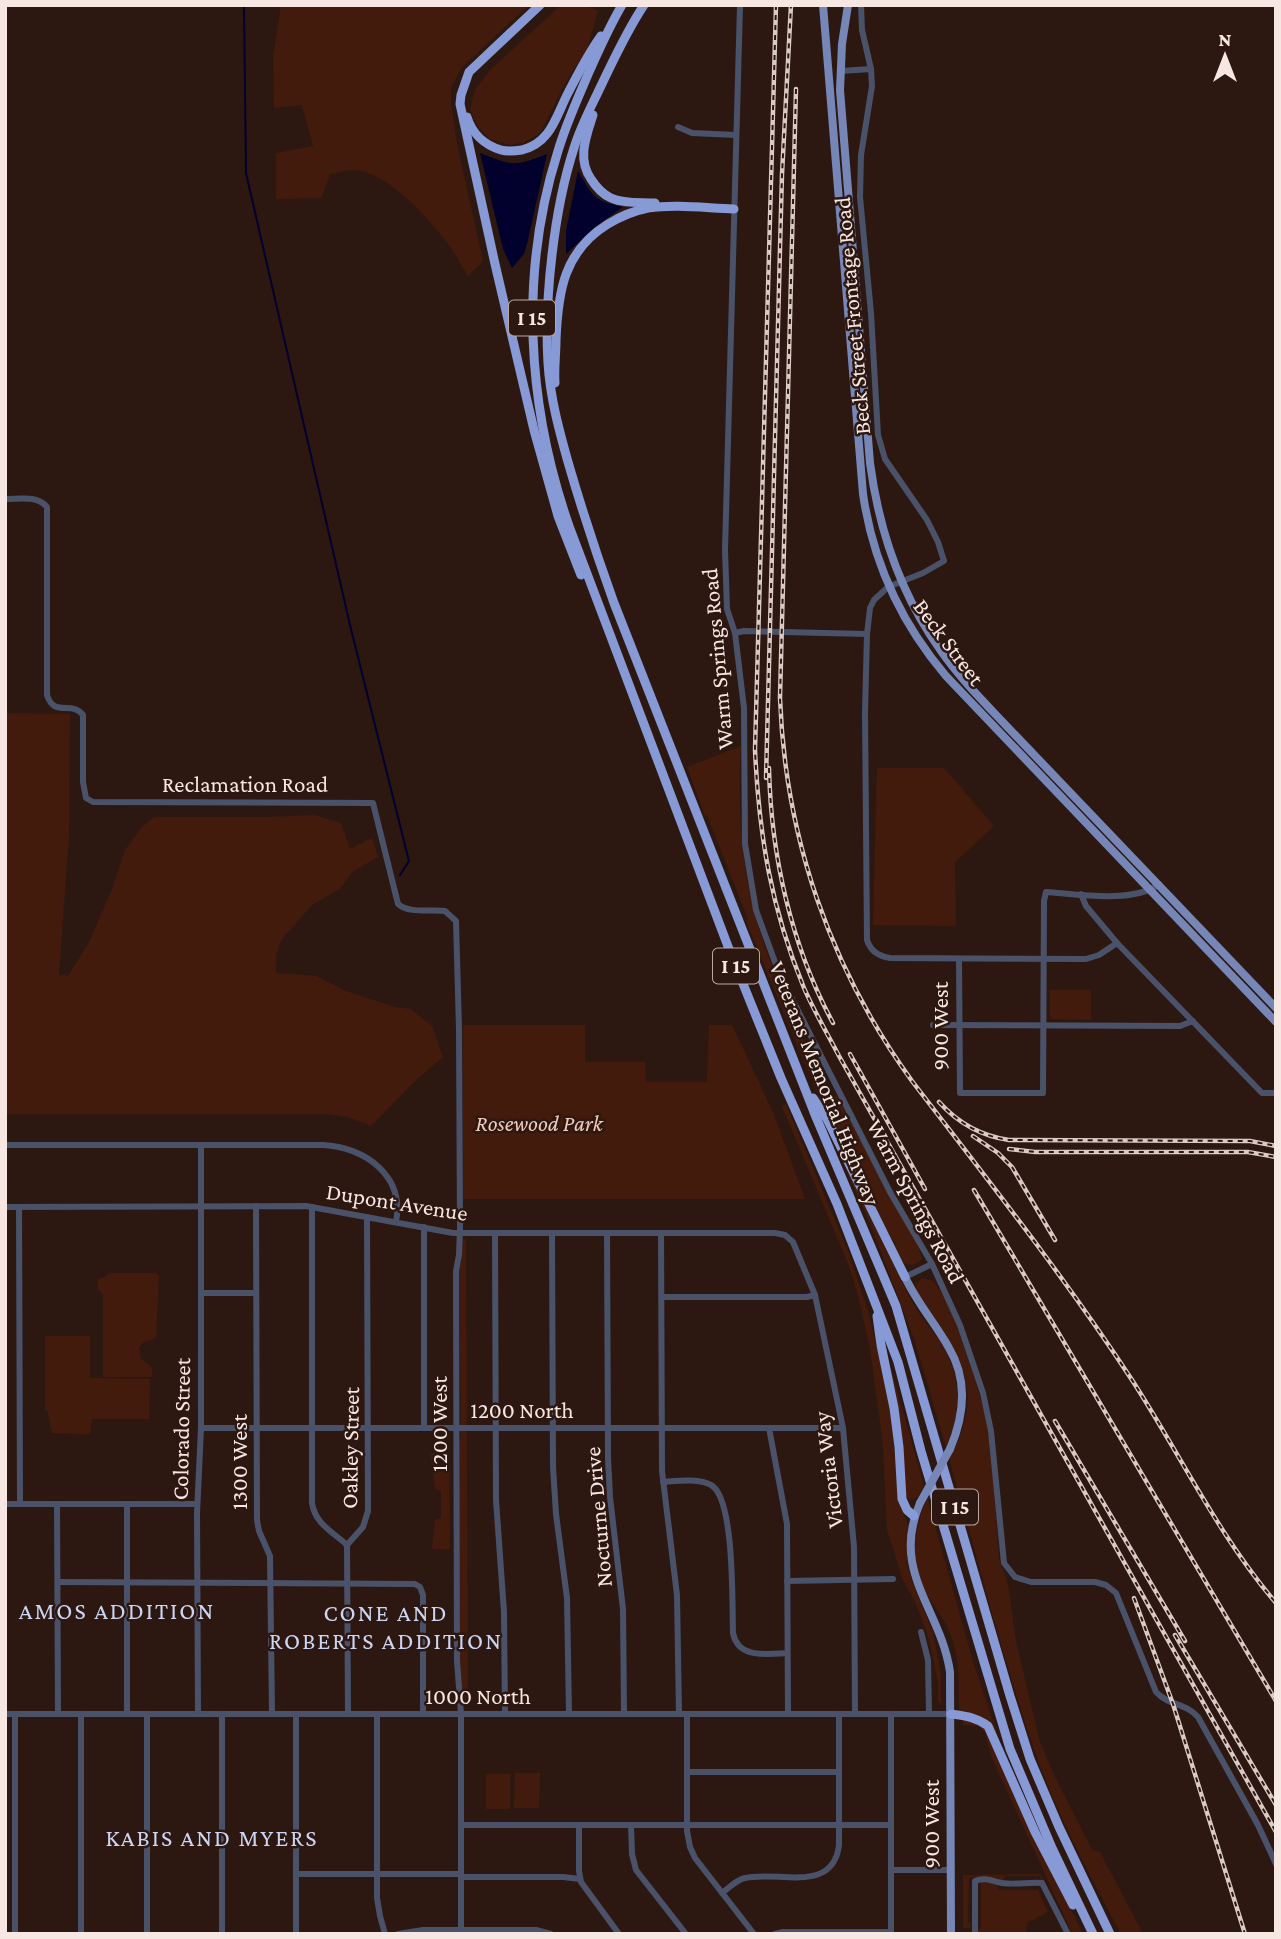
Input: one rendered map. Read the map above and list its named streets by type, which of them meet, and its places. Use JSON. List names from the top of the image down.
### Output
{
  "streets": {
    "highway": ["I 15", "Veterans Memorial Highway"],
    "main road": ["Beck Street", "900 West"],
    "street": [
      "Beck Street Frontage Road",
      "Warm Springs Road",
      "Reclamation Road",
      "Dupont Avenue",
      "1200 North",
      "1200 West",
      "Colorado Street",
      "Oakley Street",
      "1300 West",
      "Victoria Way",
      "Nocturne Drive",
      "1000 North"
    ]
  },
  "crossings": [
    ["Beck Street Frontage Road", "Beck Street"],
    ["Reclamation Road", "1200 West"],
    ["900 West", "1000 North"],
    ["Dupont Avenue", "1200 West"],
    ["Dupont Avenue", "Colorado Street"],
    ["Dupont Avenue", "Oakley Street"],
    ["Dupont Avenue", "1300 West"],
    ["Dupont Avenue", "Victoria Way"],
    ["Dupont Avenue", "Nocturne Drive"],
    ["1200 North", "1200 West"],
    ["1200 North", "Colorado Street"],
    ["1200 North", "Oakley Street"],
    ["1200 North", "1300 West"],
    ["1200 North", "Victoria Way"],
    ["1200 North", "Nocturne Drive"],
    ["1200 West", "1000 North"],
    ["Colorado Street", "1000 North"],
    ["1300 West", "1000 North"],
    ["Victoria Way", "1000 North"],
    ["Nocturne Drive", "1000 North"]
  ],
  "districts": ["AMOS ADDITION", "CONE AND ROBERTS ADDITION", "KABIS AND MYERS"],
  "parks": ["Rosewood Park"],
  "north": "top"
}
